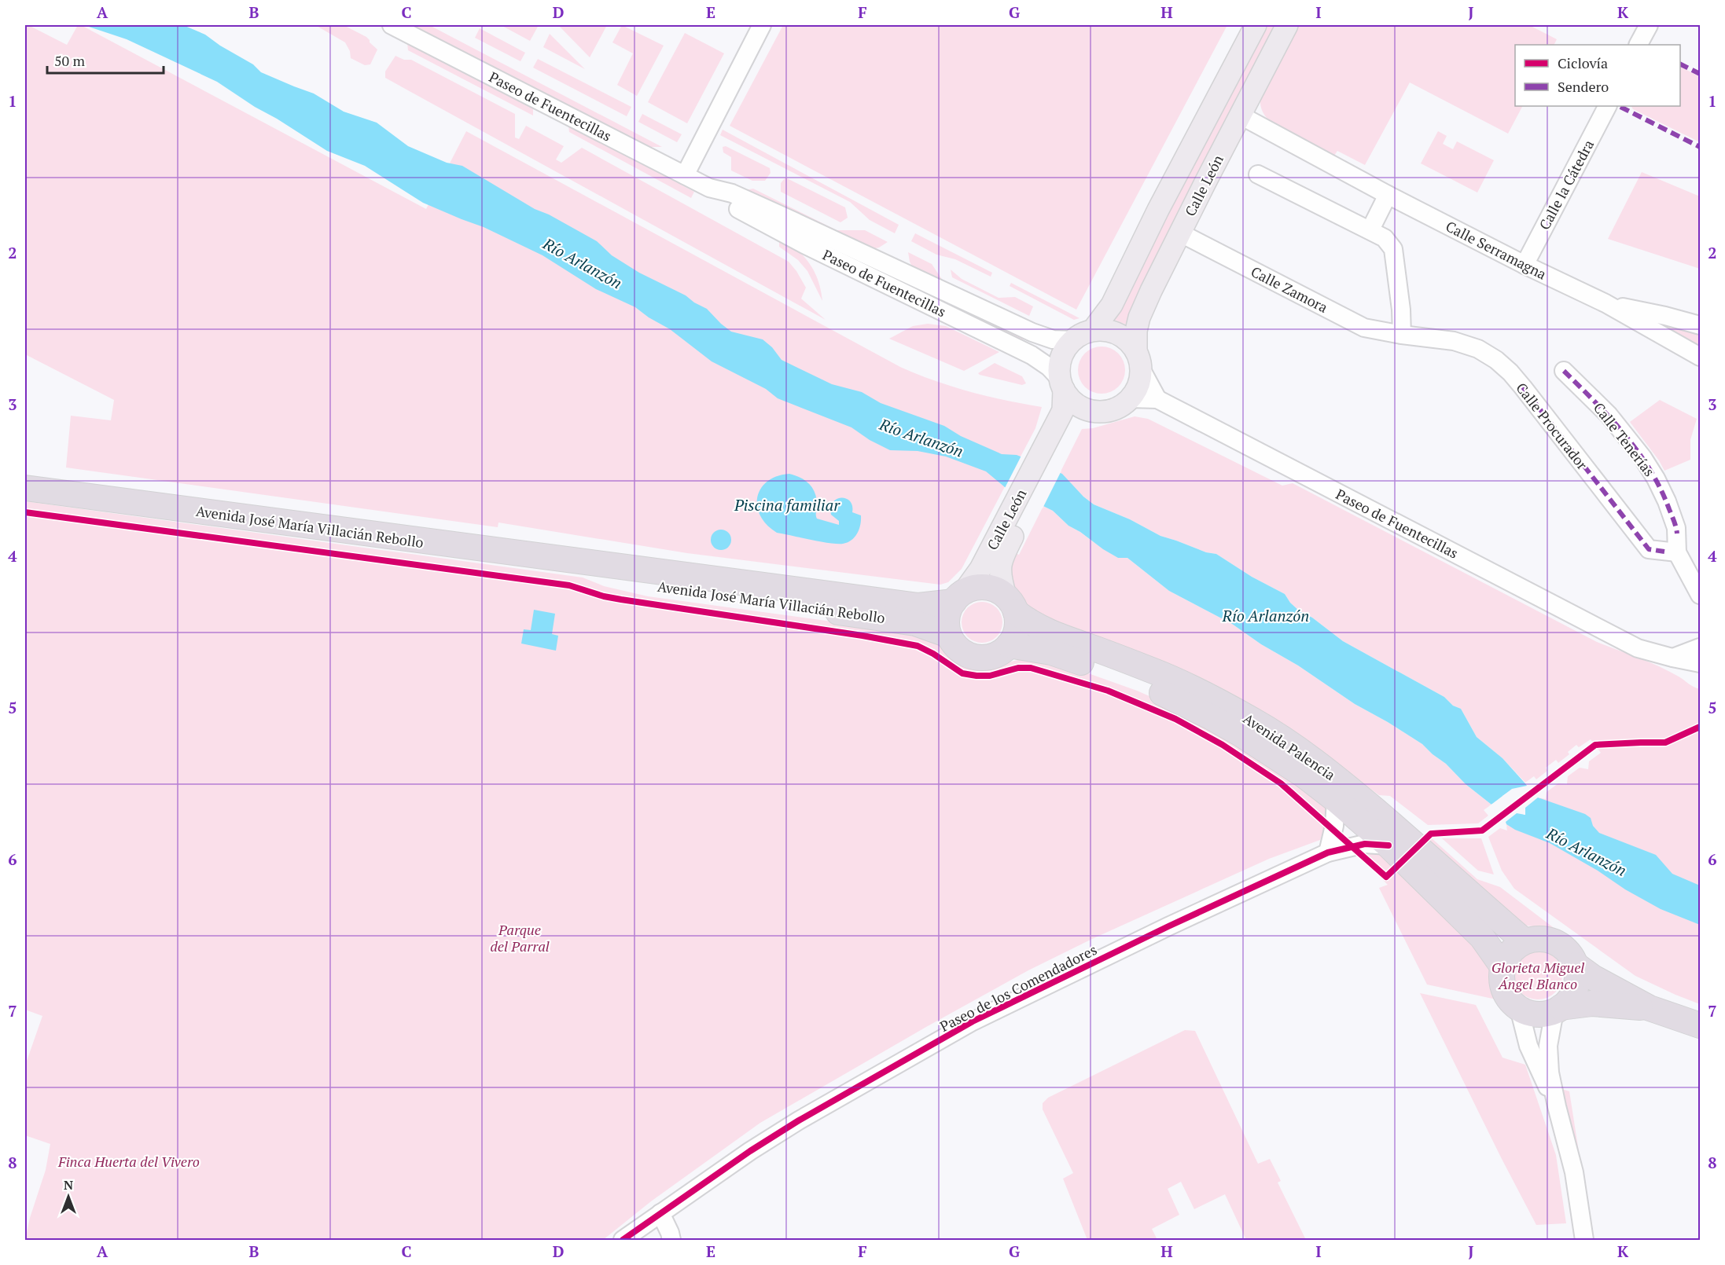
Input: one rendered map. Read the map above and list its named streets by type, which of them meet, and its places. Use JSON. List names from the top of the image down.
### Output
{
  "streets": {
    "highway": ["Avenida José María Villacián Rebollo", "Avenida Palencia"],
    "main road": ["Calle León"],
    "street": [
      "Paseo de Fuentecillas",
      "Calle la Cátedra",
      "Calle Serramagna",
      "Calle Zamora",
      "Calle Procurador",
      "Calle Tenerías",
      "Paseo de los Comendadores"
    ]
  },
  "crossings": [
    ["Paseo de Fuentecillas", "Calle León"],
    ["Calle la Cátedra", "Calle Serramagna"],
    ["Calle León", "Calle Serramagna"],
    ["Calle León", "Calle Zamora"],
    ["Calle León", "Avenida José María Villacián Rebollo"],
    ["Calle León", "Avenida Palencia"],
    ["Calle Zamora", "Calle Procurador"],
    ["Calle Procurador", "Calle Tenerías"],
    ["Avenida José María Villacián Rebollo", "Avenida Palencia"],
    ["Avenida Palencia", "Paseo de los Comendadores"]
  ],
  "water": ["Río Arlanzón", "Piscina familiar"],
  "parks": ["Parque del Parral", "Glorieta Miguel Ángel Blanco", "Finca Huerta del Vivero"],
  "legend": ["Ciclovía", "Sendero"],
  "scale_bar": "50 m",
  "north": "top",
  "grid": {
    "columns": [
      "A",
      "B",
      "C",
      "D",
      "E",
      "F",
      "G",
      "H",
      "I",
      "J",
      "K"
    ],
    "rows": [
      "1",
      "2",
      "3",
      "4",
      "5",
      "6",
      "7",
      "8"
    ]
  }
}
